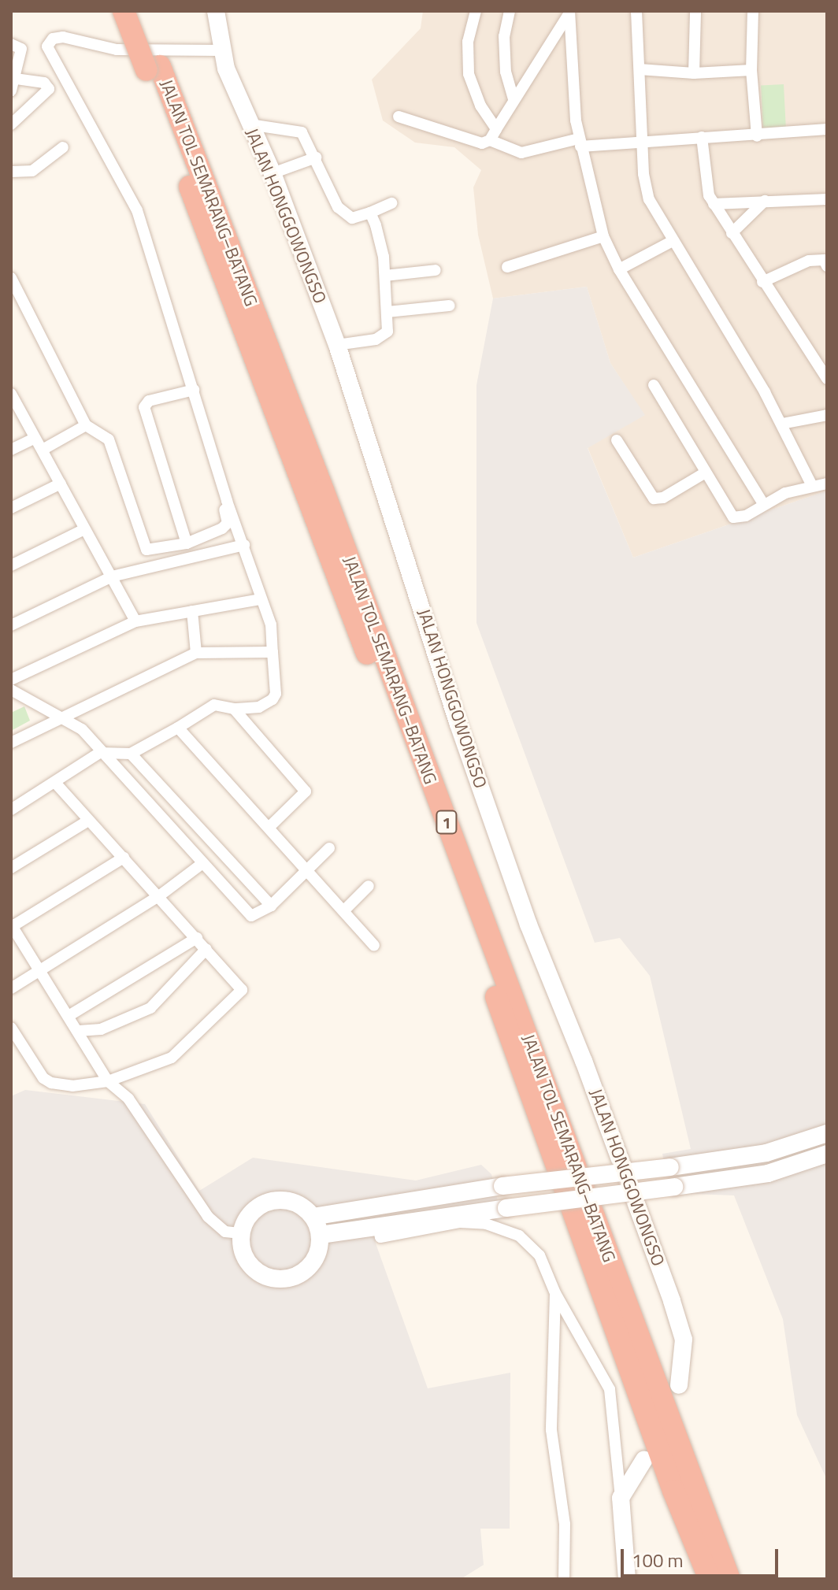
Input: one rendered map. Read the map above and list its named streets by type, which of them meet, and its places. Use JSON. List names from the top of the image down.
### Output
{
  "streets": {
    "highway": ["JALAN TOL SEMARANG–BATANG", "1"],
    "street": ["JALAN HONGGOWONGSO"]
  },
  "scale_bar": "100 m"
}
